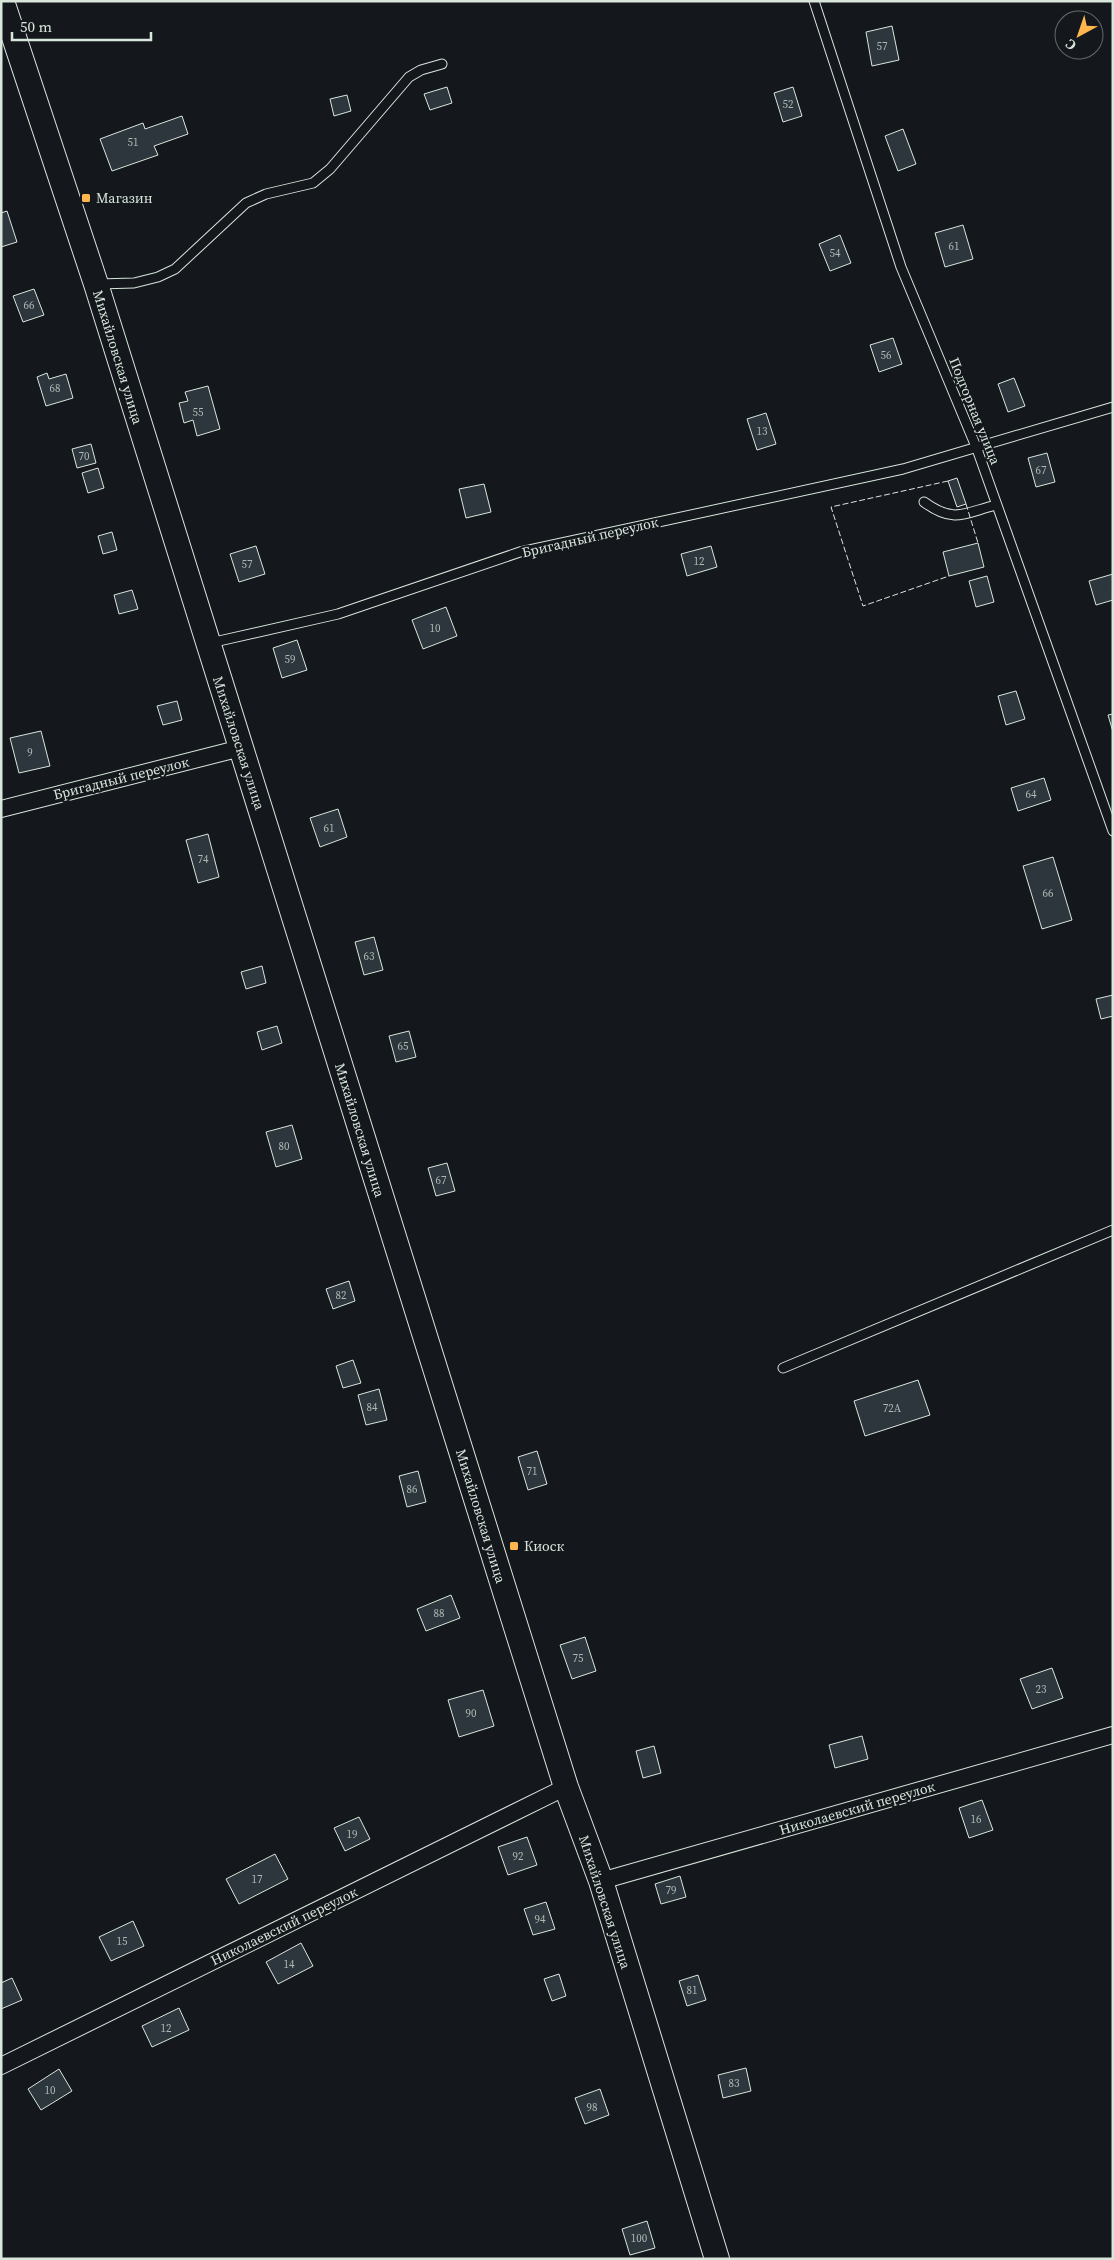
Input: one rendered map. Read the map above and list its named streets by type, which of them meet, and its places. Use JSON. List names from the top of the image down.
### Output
{
  "streets": {
    "street": ["Михайловская улица", "Бригадный переулок", "Николаевский переулок"],
    "lane": ["Подгорная улица"]
  },
  "crossings": [
    ["Михайловская улица", "Бригадный переулок"],
    ["Михайловская улица", "Николаевский переулок"],
    ["Подгорная улица", "Бригадный переулок"]
  ],
  "places": {
    "transit": ["Магазин", "Киоск"]
  },
  "house_numbers": [
    "57",
    "52",
    "51",
    "61",
    "54",
    "66",
    "56",
    "68",
    "55",
    "13",
    "70",
    "67",
    "12",
    "57",
    "10",
    "59",
    "9",
    "64",
    "61",
    "74",
    "66",
    "63",
    "65",
    "80",
    "67",
    "82",
    "84",
    "72А",
    "71",
    "86",
    "88",
    "75",
    "23",
    "90",
    "16",
    "19",
    "92",
    "17",
    "79",
    "94",
    "15",
    "14",
    "81",
    "12",
    "83",
    "10",
    "98",
    "100"
  ],
  "scale_bar": "50 m",
  "north": "bottom left"
}
